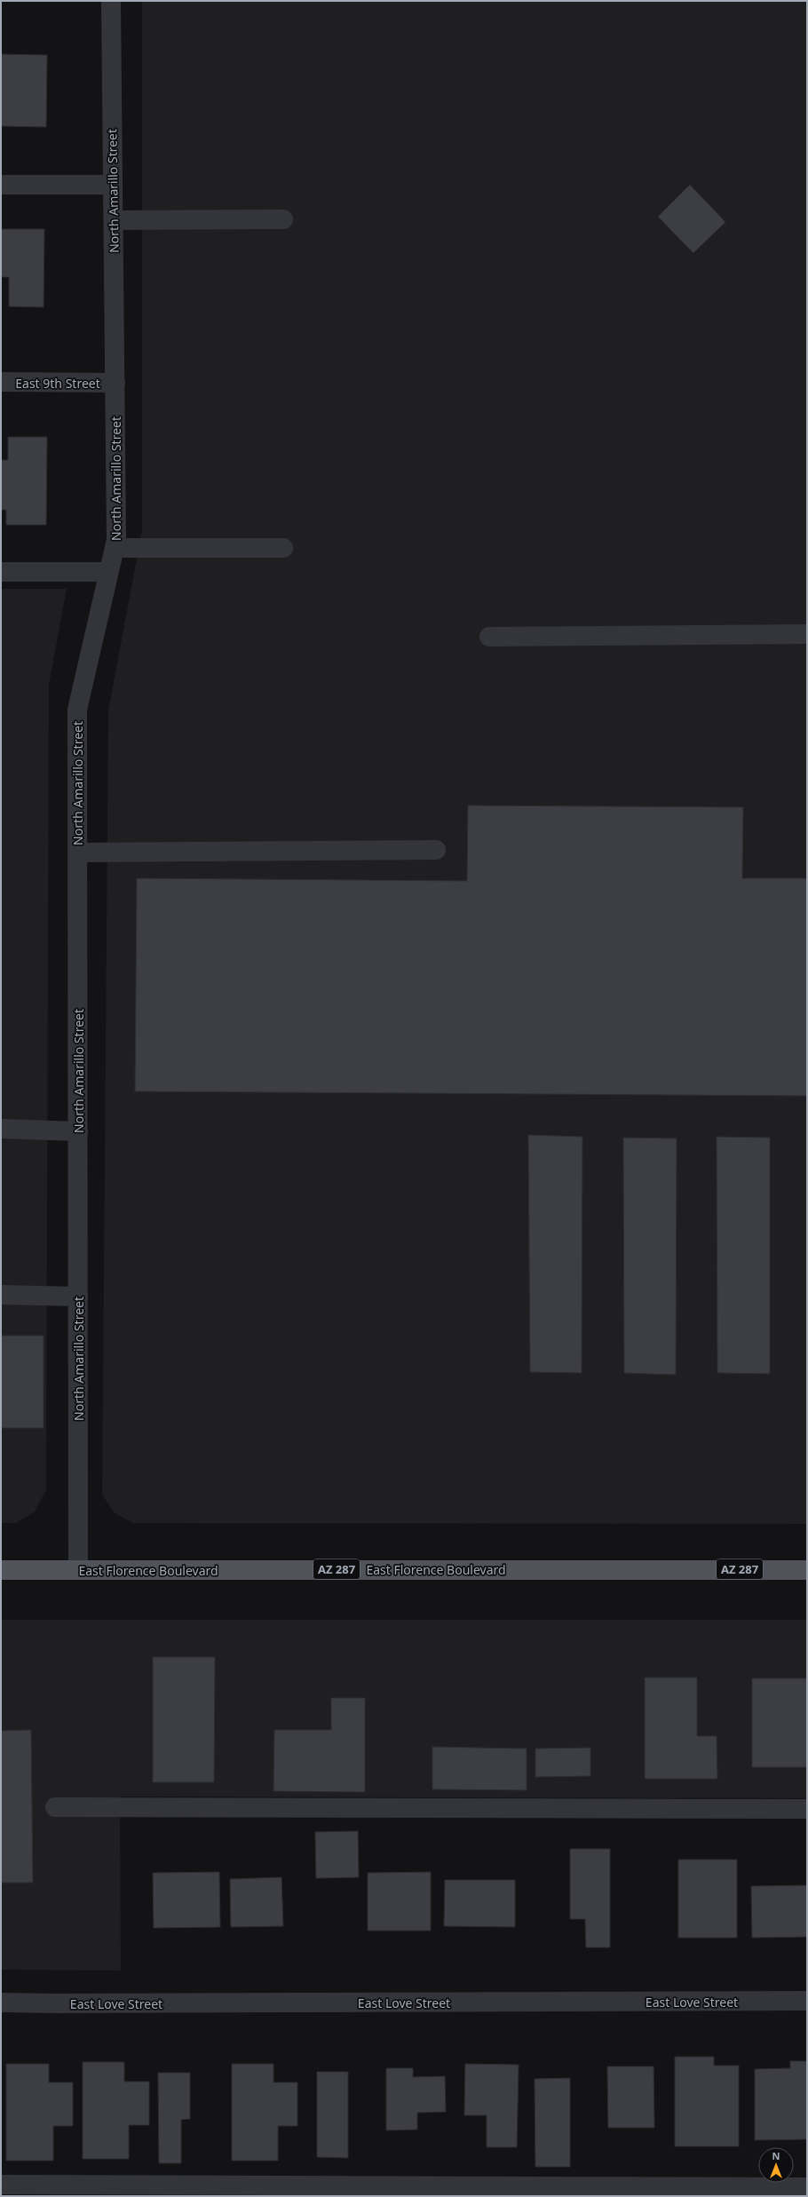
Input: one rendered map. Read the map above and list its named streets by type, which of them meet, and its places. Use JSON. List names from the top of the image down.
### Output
{
  "streets": {
    "main road": ["AZ 287", "East Florence Boulevard"],
    "street": ["North Amarillo Street", "East 9th Street", "East Love Street"]
  },
  "crossings": [
    ["North Amarillo Street", "East 9th Street"],
    ["North Amarillo Street", "East Florence Boulevard"]
  ],
  "north": "top"
}
